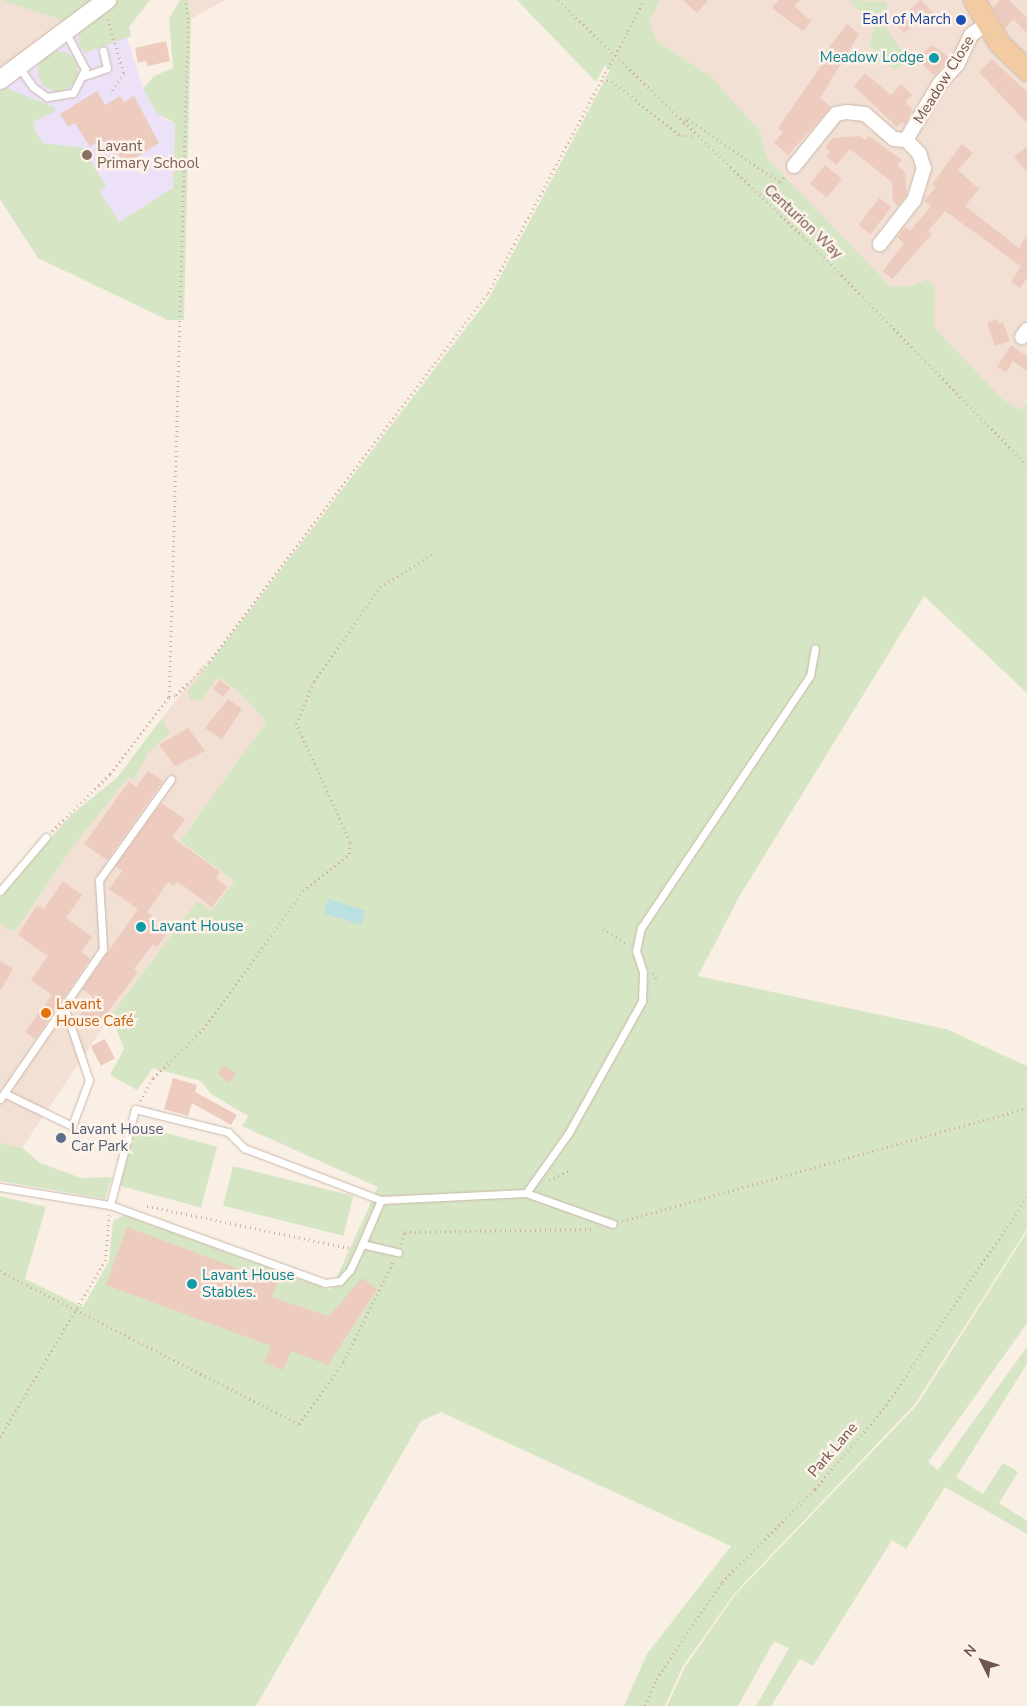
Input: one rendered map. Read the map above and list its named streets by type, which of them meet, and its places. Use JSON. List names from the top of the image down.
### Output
{
  "streets": {
    "street": ["Meadow Close"],
    "path": ["Centurion Way", "Park Lane"]
  },
  "places": [
    "Earl of March",
    "Meadow Lodge",
    "Lavant Primary School",
    "Lavant House",
    "Lavant House Café",
    "Lavant House Car Park",
    "Lavant House Stables."
  ],
  "north": "top left"
}
